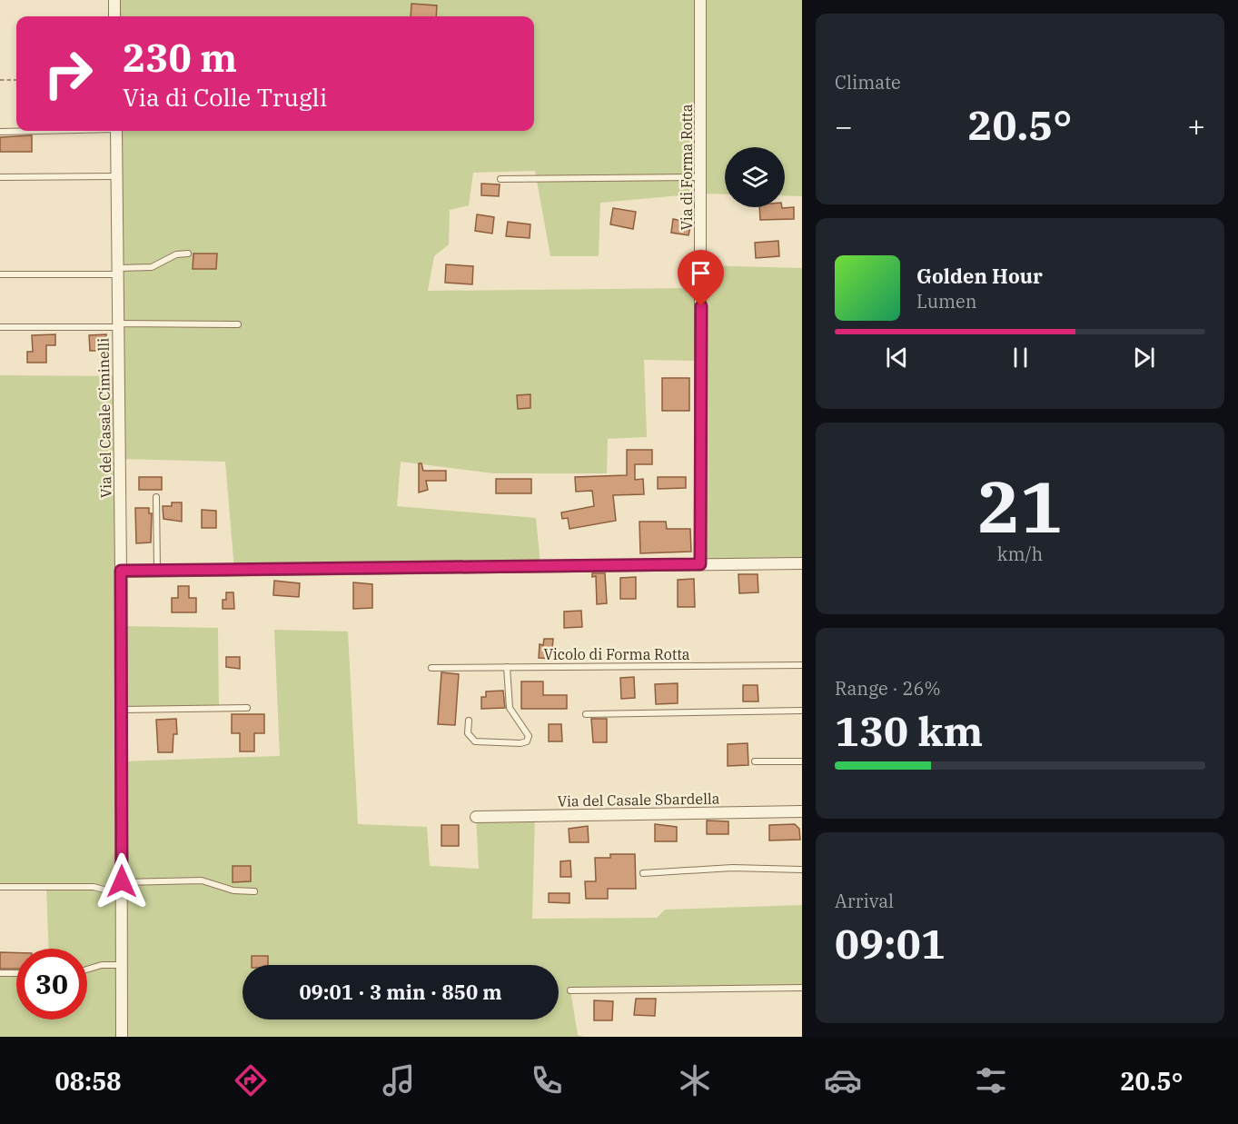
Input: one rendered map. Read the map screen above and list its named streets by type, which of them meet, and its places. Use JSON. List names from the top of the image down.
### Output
{
  "streets": {
    "street": ["Via di Forma Rotta", "Via del Casale Ciminelli", "Via del Casale Sbardella"],
    "lane": ["Vicolo di Forma Rotta"]
  },
  "page": {
    "tile": [
      "Climate",
      ["21", "km/h"],
      ["Range · 26%", "130 km"],
      ["Arrival", "09:01"]
    ],
    "turn": ["230 m", "Via di Colle Trugli"],
    "heat": ["−", "20.5°", "+"],
    "song": ["Golden Hour", "Lumen"],
    "limit": "30",
    "trip": "09:01 · 3 min · 850 m",
    "tabs": ["08:58", "20.5°"]
  }
}
